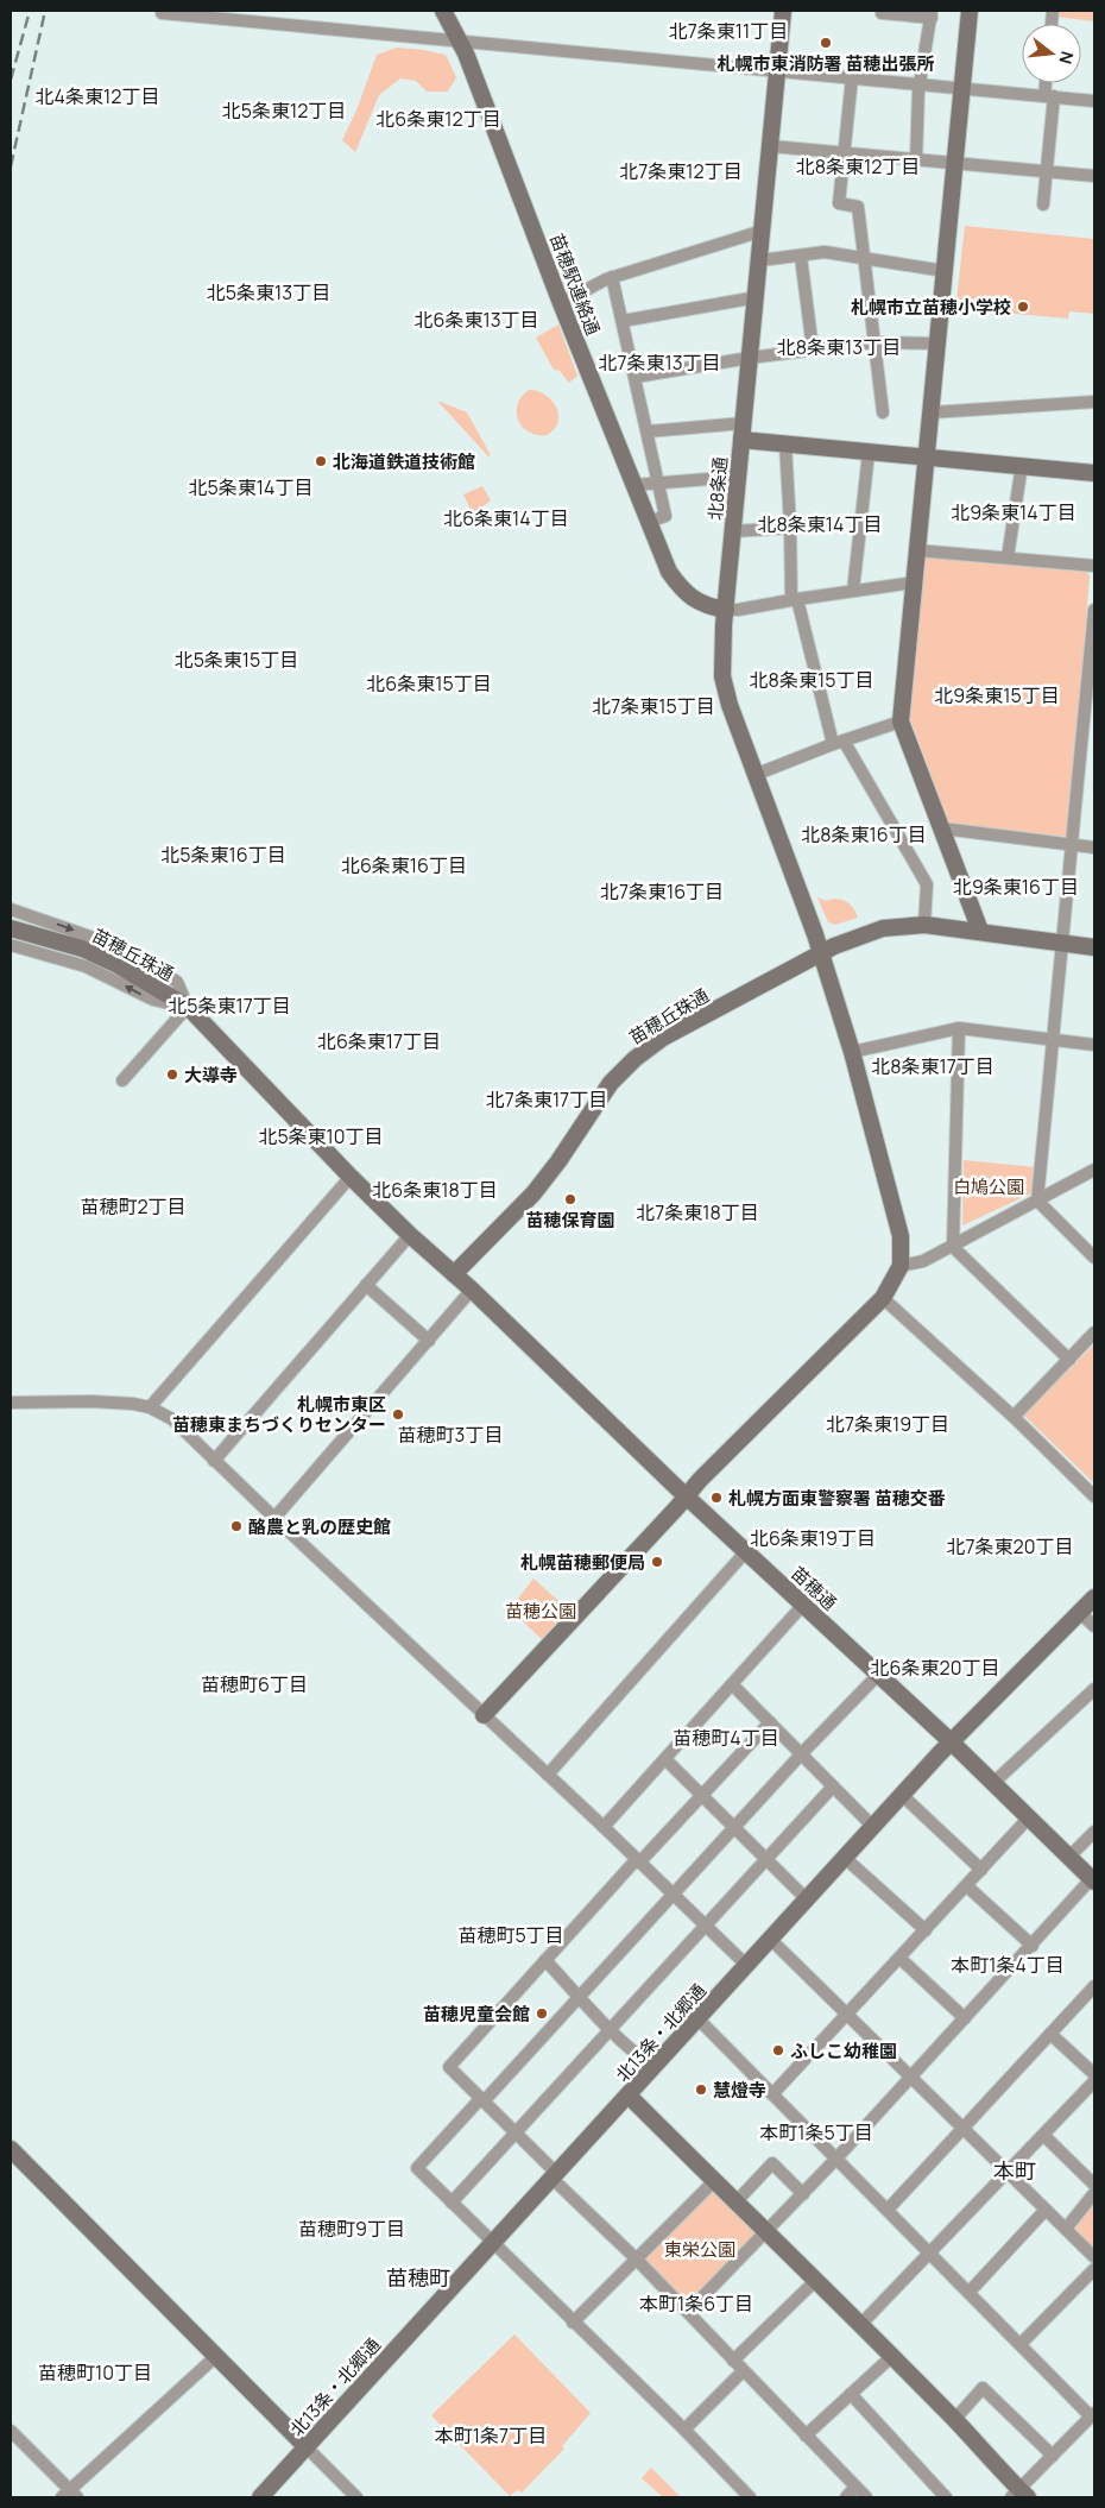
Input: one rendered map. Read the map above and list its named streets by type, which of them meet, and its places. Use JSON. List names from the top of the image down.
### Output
{
  "streets": {
    "street": [
      "苗穂駅連絡通",
      "北8条通",
      "苗穂丘珠通",
      "苗穂通",
      "北13条・北郷通"
    ]
  },
  "crossings": [
    ["苗穂駅連絡通", "北8条通"],
    ["北8条通", "苗穂丘珠通"],
    ["苗穂丘珠通", "苗穂通"],
    ["苗穂通", "北13条・北郷通"]
  ],
  "districts": [
    "北7条東11丁目",
    "北4条東12丁目",
    "北5条東12丁目",
    "北6条東12丁目",
    "北8条東12丁目",
    "北7条東12丁目",
    "北5条東13丁目",
    "北6条東13丁目",
    "北8条東13丁目",
    "北7条東13丁目",
    "北5条東14丁目",
    "北9条東14丁目",
    "北6条東14丁目",
    "北8条東14丁目",
    "北5条東15丁目",
    "北8条東15丁目",
    "北6条東15丁目",
    "北9条東15丁目",
    "北7条東15丁目",
    "北8条東16丁目",
    "北5条東16丁目",
    "北6条東16丁目",
    "北9条東16丁目",
    "北7条東16丁目",
    "北5条東17丁目",
    "北6条東17丁目",
    "北8条東17丁目",
    "北7条東17丁目",
    "北5条東10丁目",
    "北6条東18丁目",
    "苗穂町2丁目",
    "北7条東18丁目",
    "北7条東19丁目",
    "苗穂町3丁目",
    "北6条東19丁目",
    "北7条東20丁目",
    "北6条東20丁目",
    "苗穂町6丁目",
    "苗穂町4丁目",
    "苗穂町5丁目",
    "本町1条4丁目",
    "本町1条5丁目",
    "本町",
    "苗穂町9丁目",
    "苗穂町",
    "本町1条6丁目",
    "苗穂町10丁目",
    "本町1条7丁目"
  ],
  "parks": ["白鳩公園", "苗穂公園", "東栄公園"],
  "places": [
    "札幌市東消防署 苗穂出張所",
    "札幌市立苗穂小学校",
    "北海道鉄道技術館",
    "大導寺",
    "苗穂保育園",
    "札幌市東区 苗穂東まちづくりセンター",
    "札幌方面東警察署 苗穂交番",
    "酪農と乳の歴史館",
    "札幌苗穂郵便局",
    "苗穂児童会館",
    "ふしこ幼稚園",
    "慧燈寺"
  ],
  "north": "right"
}
